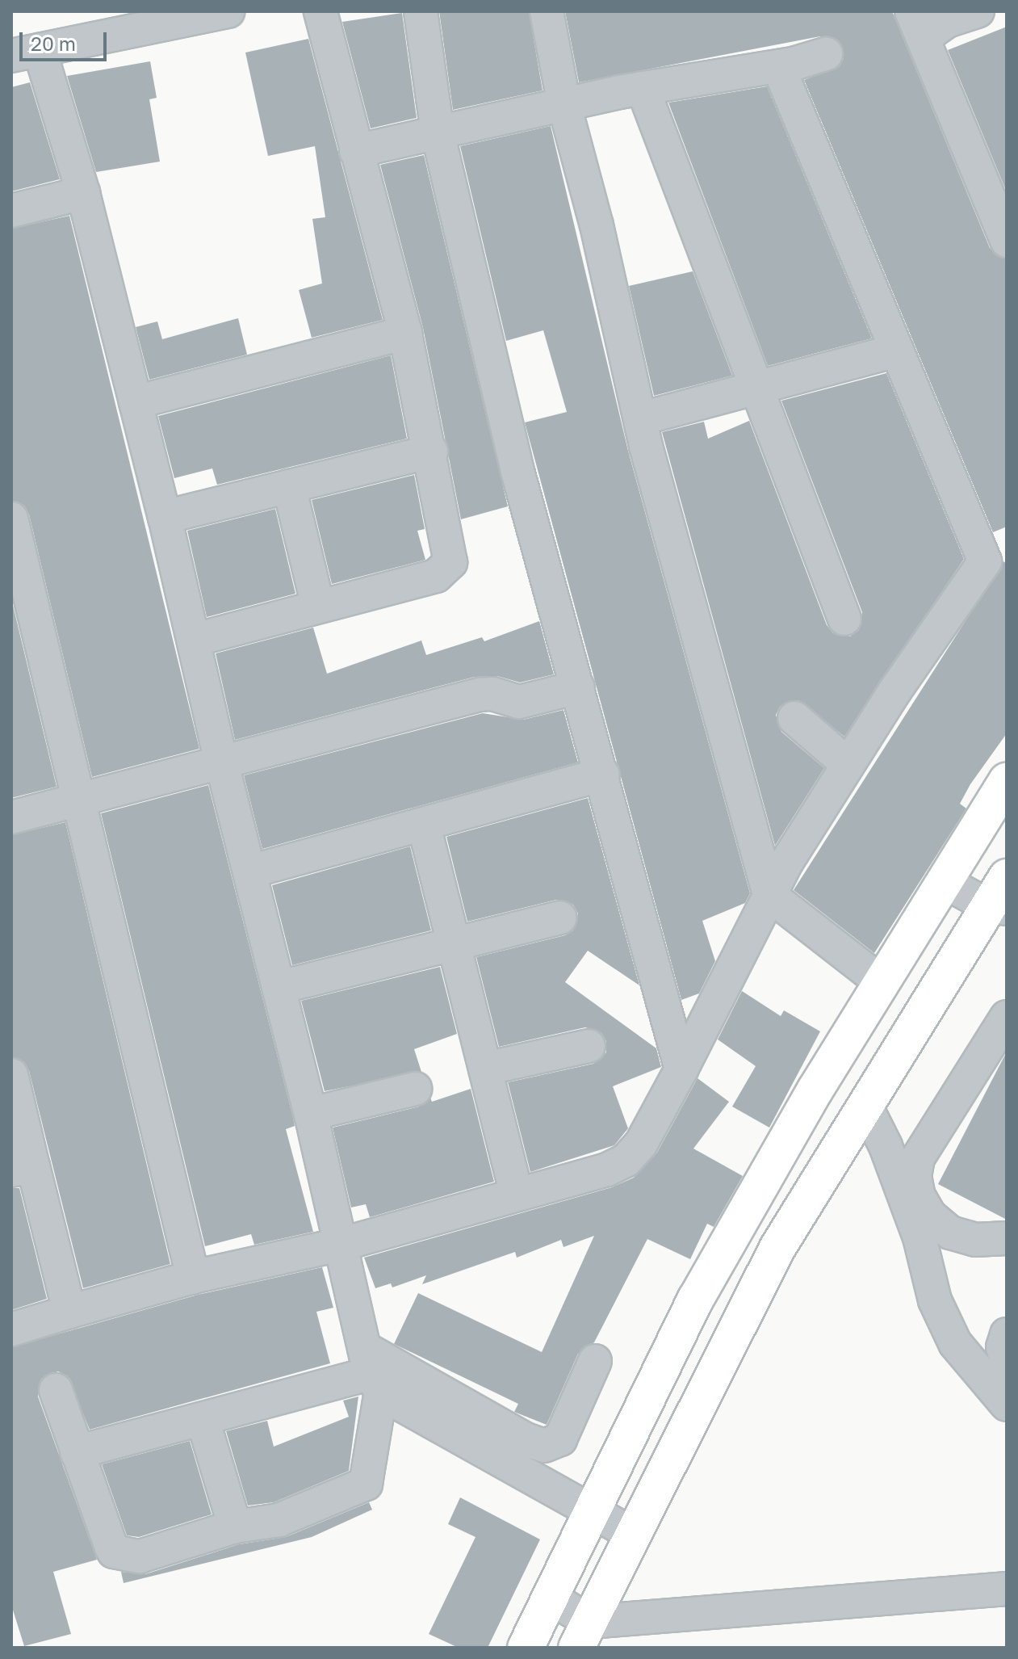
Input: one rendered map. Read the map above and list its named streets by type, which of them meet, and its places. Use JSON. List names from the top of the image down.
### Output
{
  "scale_bar": "20 m"
}
